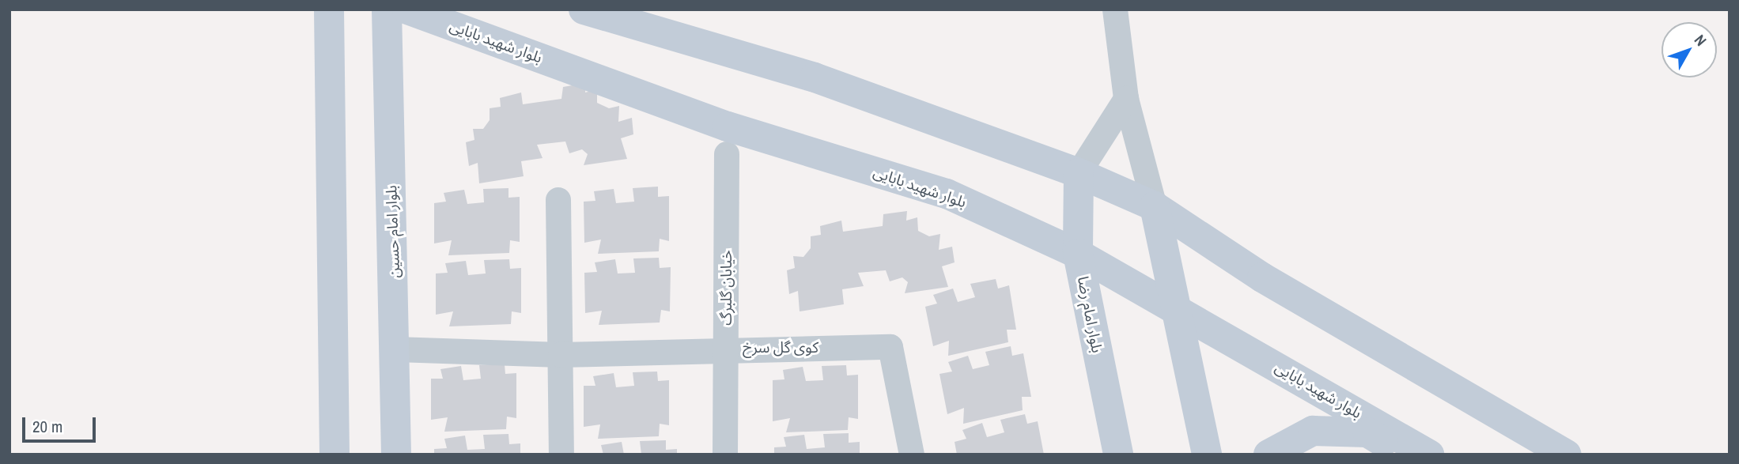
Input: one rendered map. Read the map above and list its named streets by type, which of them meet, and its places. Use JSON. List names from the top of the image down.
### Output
{
  "streets": {
    "main road": ["بلوار شهید بابایی", "بلوار امام حسین", "بلوار امام رضا"],
    "street": ["خیابان گلبرگ", "کوی گل سرخ"]
  },
  "crossings": [
    ["بلوار شهید بابایی", "بلوار امام رضا"],
    ["بلوار امام حسین", "کوی گل سرخ"],
    ["خیابان گلبرگ", "کوی گل سرخ"]
  ],
  "scale_bar": "20 m",
  "north": "top right"
}
